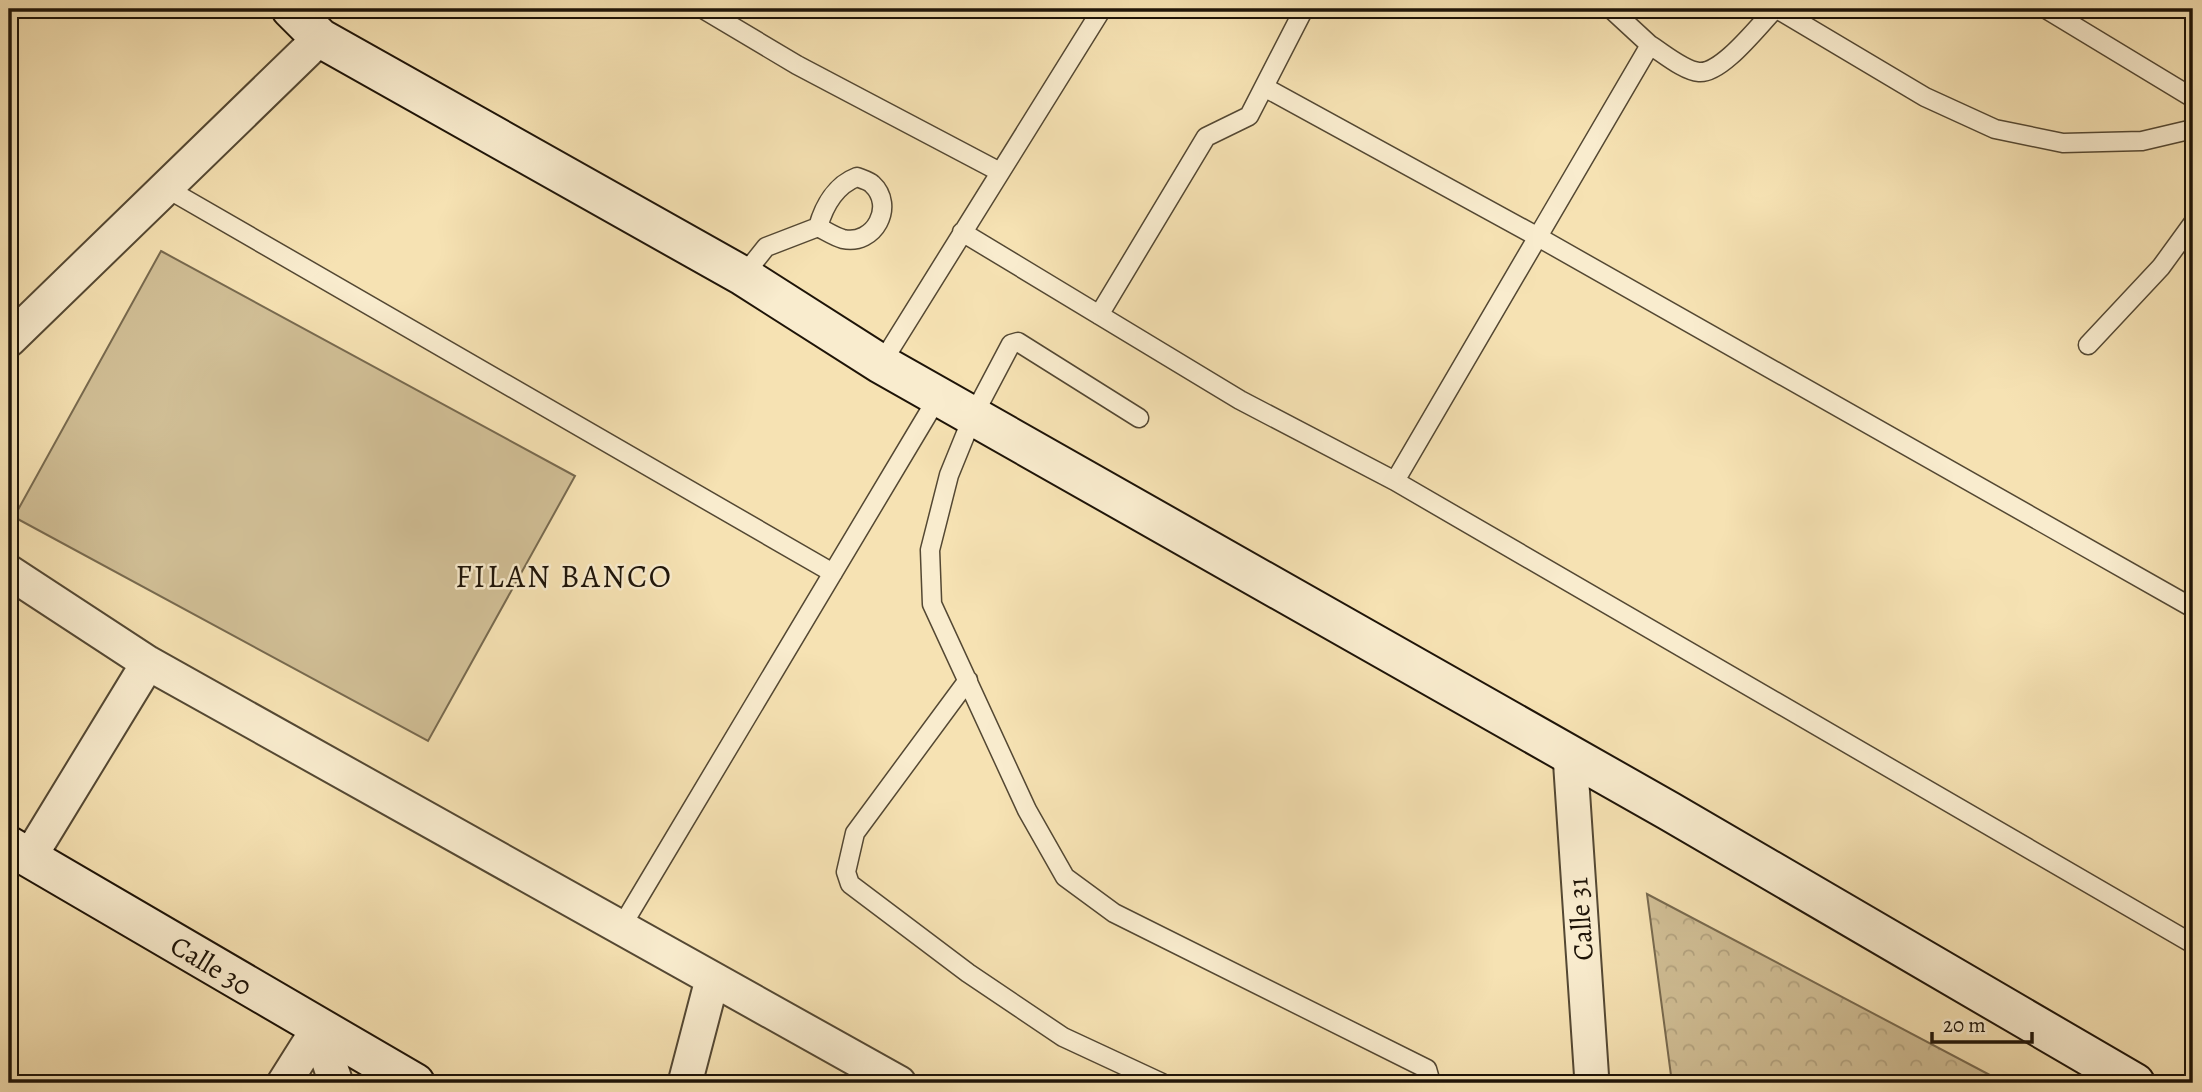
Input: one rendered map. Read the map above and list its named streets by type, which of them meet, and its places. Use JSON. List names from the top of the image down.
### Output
{
  "streets": {
    "main road": ["Calle 30"],
    "street": ["Calle 31"]
  },
  "districts": ["FILAN BANCO"],
  "scale_bar": "20 m"
}
